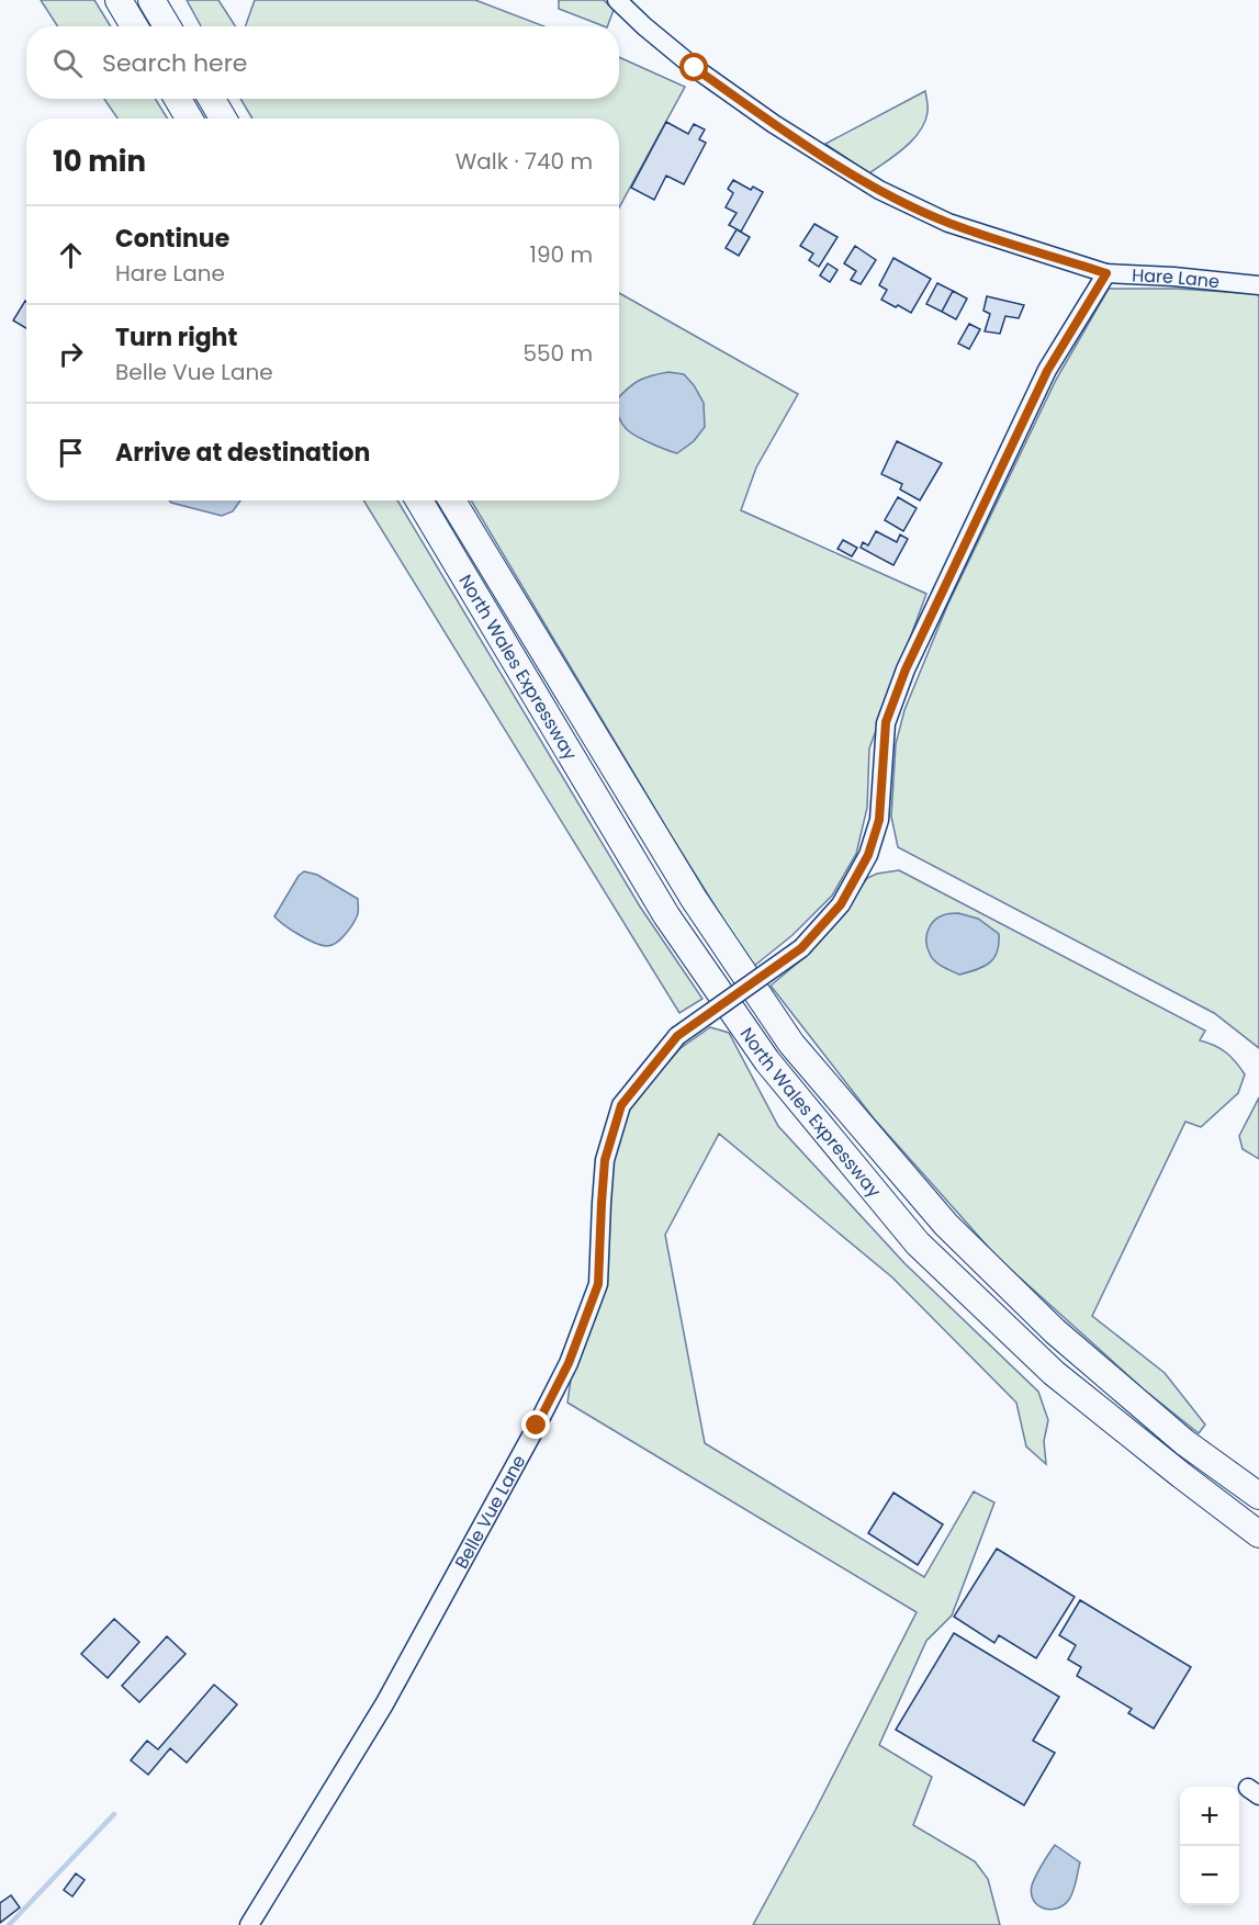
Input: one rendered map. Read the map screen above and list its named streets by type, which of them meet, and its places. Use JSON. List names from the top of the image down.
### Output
{
  "streets": {
    "highway": ["North Wales Expressway"],
    "street": ["Hare Lane", "Belle Vue Lane"]
  },
  "crossings": [
    ["Hare Lane", "Belle Vue Lane"]
  ],
  "page": {
    "search": "Search here",
    "heading": ["10 min", "Walk · 740 m"],
    "list": [
      ["Continue", "Hare Lane", "190 m"],
      ["Turn right", "Belle Vue Lane", "550 m"],
      "Arrive at destination"
    ],
    "map_buttons": ["+", "−"]
  }
}
